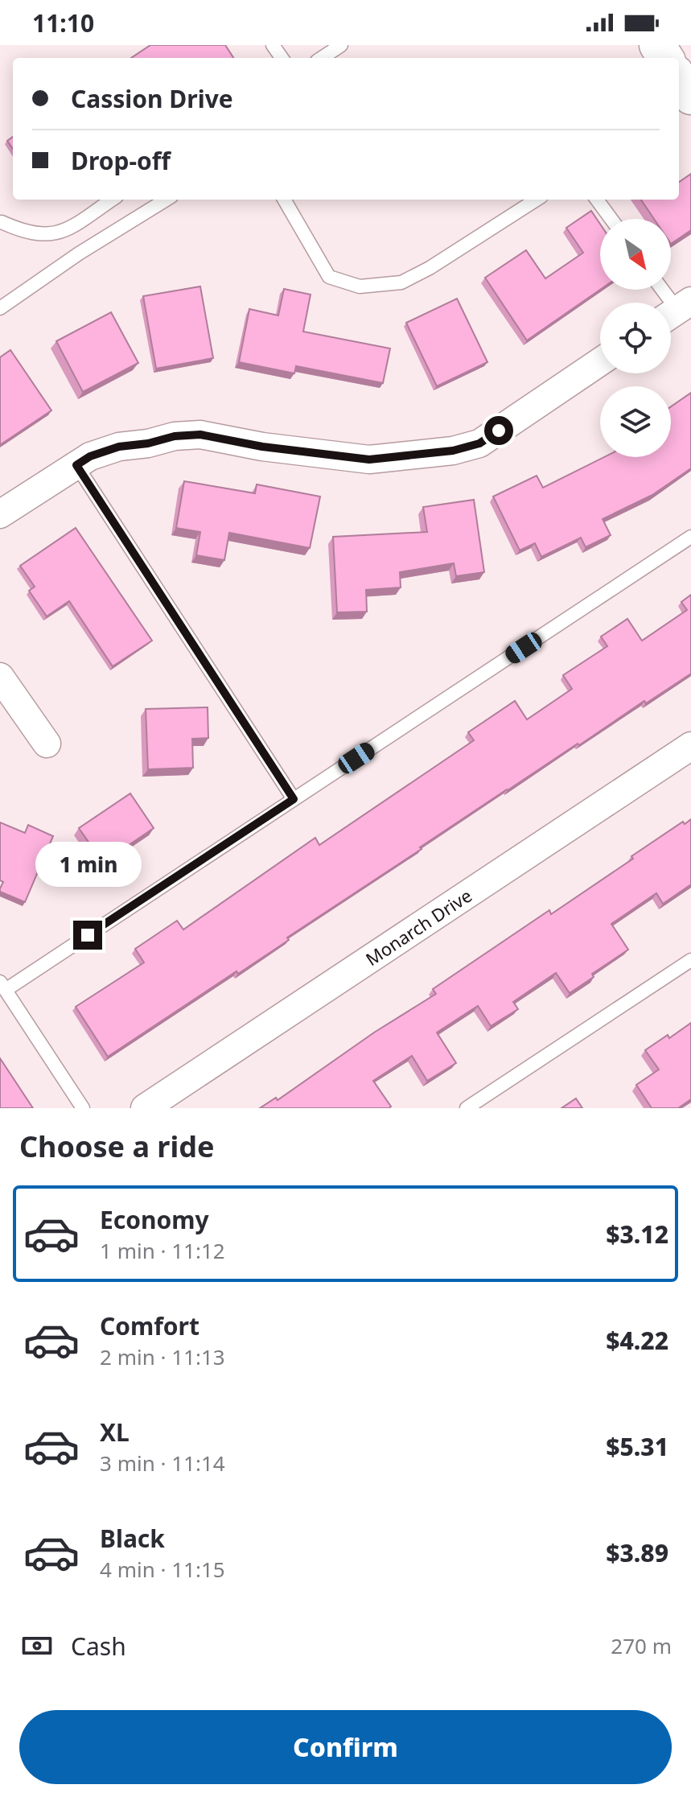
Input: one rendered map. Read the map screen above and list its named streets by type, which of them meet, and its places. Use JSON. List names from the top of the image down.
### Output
{
  "streets": {
    "street": ["Monarch Drive"]
  },
  "north": "bottom right",
  "page": {
    "status": "11:10",
    "banner": ["Cassion Drive", "Drop-off"],
    "bubble": "1 min",
    "heading": "Choose a ride",
    "list": [
      {
        "name": "Economy",
        "note": "1 min · 11:12",
        "value": "$3.12"
      },
      {
        "name": "Comfort",
        "note": "2 min · 11:13",
        "value": "$4.22"
      },
      {
        "name": "XL",
        "note": "3 min · 11:14",
        "value": "$5.31"
      },
      {
        "name": "Black",
        "note": "4 min · 11:15",
        "value": "$3.89"
      }
    ],
    "pay": ["Cash", "270 m"],
    "buttons": "Confirm"
  }
}
